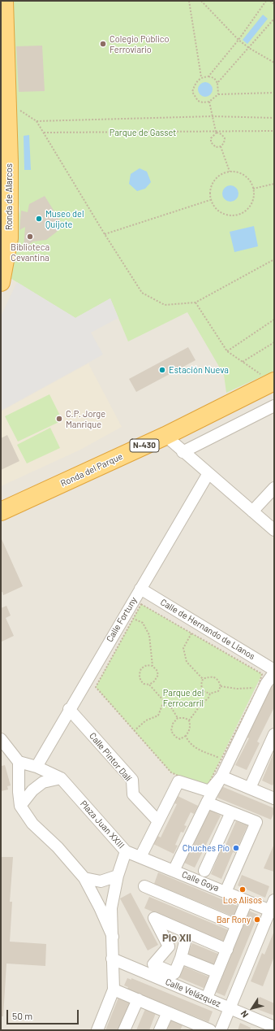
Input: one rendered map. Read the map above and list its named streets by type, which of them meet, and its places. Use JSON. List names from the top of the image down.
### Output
{
  "streets": {
    "highway": ["Ronda de Alarcos", "N-430", "Ronda del Parque"],
    "street": [
      "Calle Fortuny",
      "Calle de Hernando de Llanos",
      "Calle Pintor Dalí",
      "Plaza Juan XXIII",
      "Calle Goya",
      "Calle Velázquez"
    ]
  },
  "crossings": [
    ["Calle Fortuny", "Calle de Hernando de Llanos"],
    ["Calle Fortuny", "Calle Pintor Dalí"],
    ["Calle Fortuny", "Plaza Juan XXIII"],
    ["Plaza Juan XXIII", "Calle Goya"],
    ["Plaza Juan XXIII", "Calle Velázquez"]
  ],
  "districts": ["Pio XII"],
  "parks": ["Parque de Gasset", "Parque del Ferrocarril"],
  "places": [
    "Colegio Público Ferroviario",
    "Museo del Quijote",
    "Biblioteca Cevantina",
    "Estación Nueva",
    "C.P. Jorge Manrique",
    "Chuches Pío",
    "Los Alisos",
    "Bar Rony"
  ],
  "scale_bar": "50 m",
  "north": "bottom left"
}
